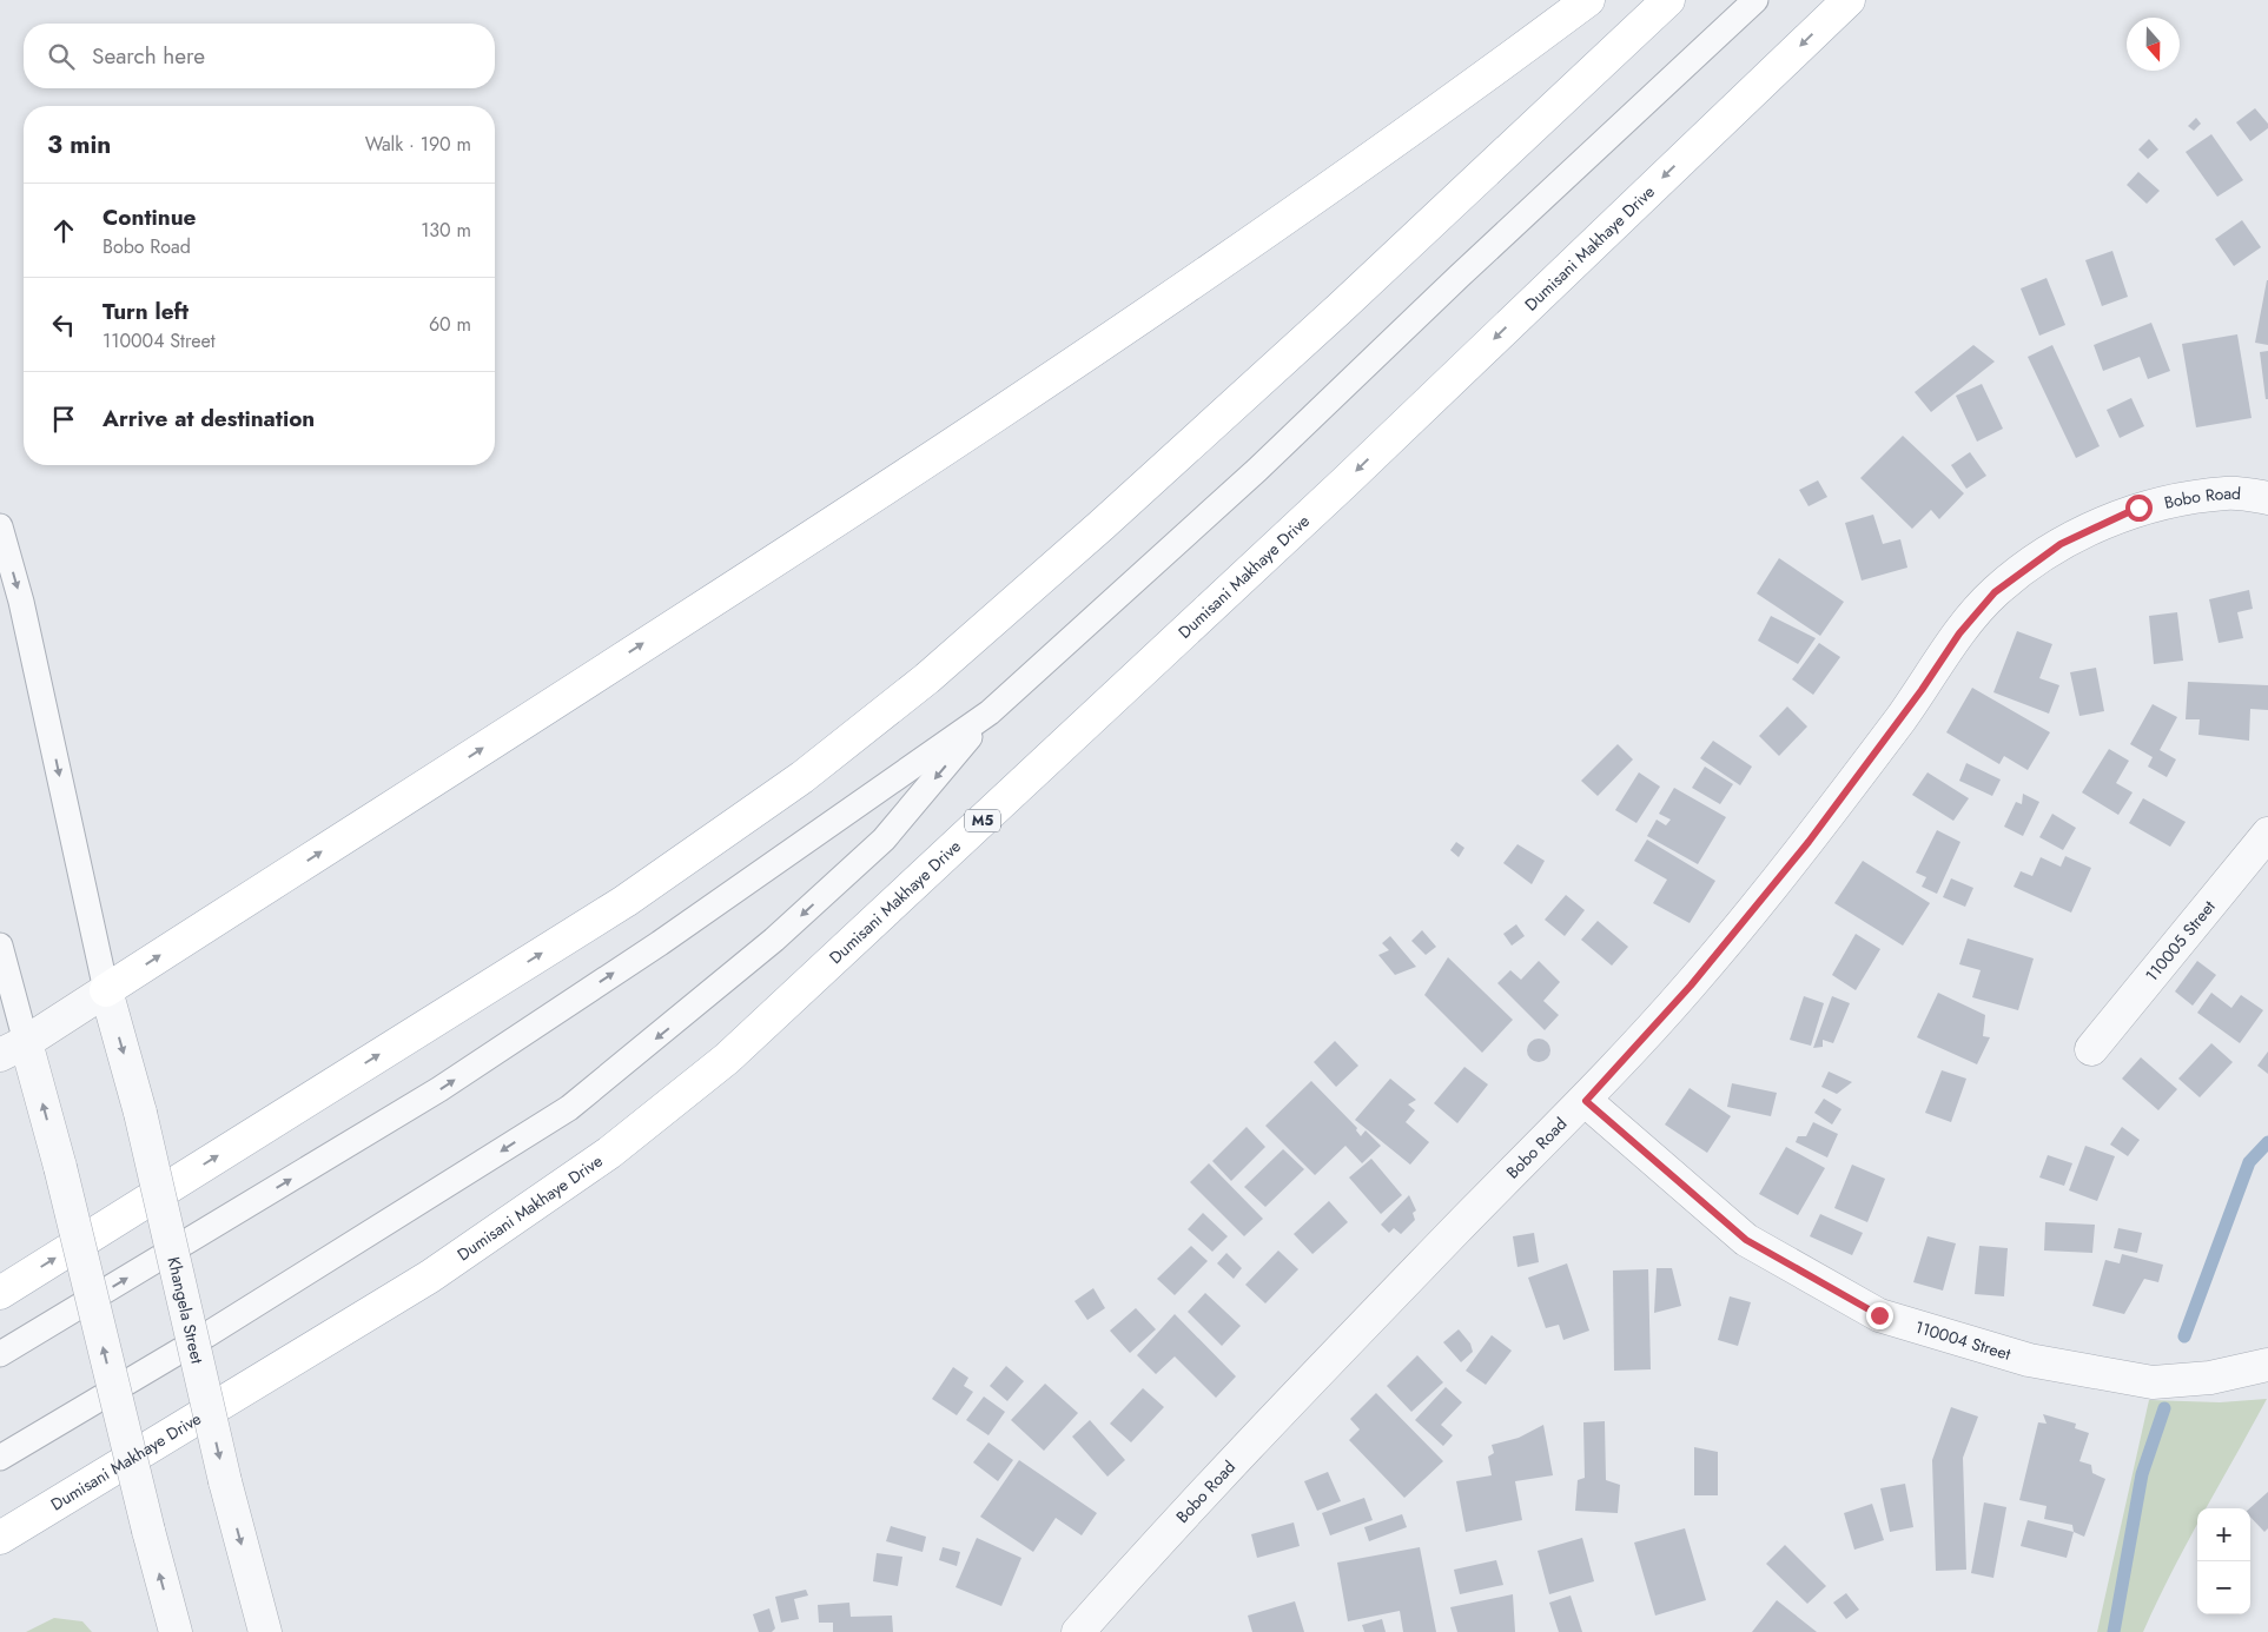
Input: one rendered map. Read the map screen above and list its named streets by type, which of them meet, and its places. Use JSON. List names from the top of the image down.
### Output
{
  "streets": {
    "main road": ["Dumisani Makhaye Drive", "M5"],
    "street": [
      "Bobo Road",
      "110005 Street",
      "Khangela Street",
      "110004 Street"
    ]
  },
  "crossings": [
    ["Bobo Road", "110004 Street"]
  ],
  "north": "bottom",
  "page": {
    "search": "Search here",
    "heading": ["3 min", "Walk · 190 m"],
    "list": [
      ["Continue", "Bobo Road", "130 m"],
      ["Turn left", "110004 Street", "60 m"],
      "Arrive at destination"
    ],
    "map_buttons": ["+", "−"]
  }
}
